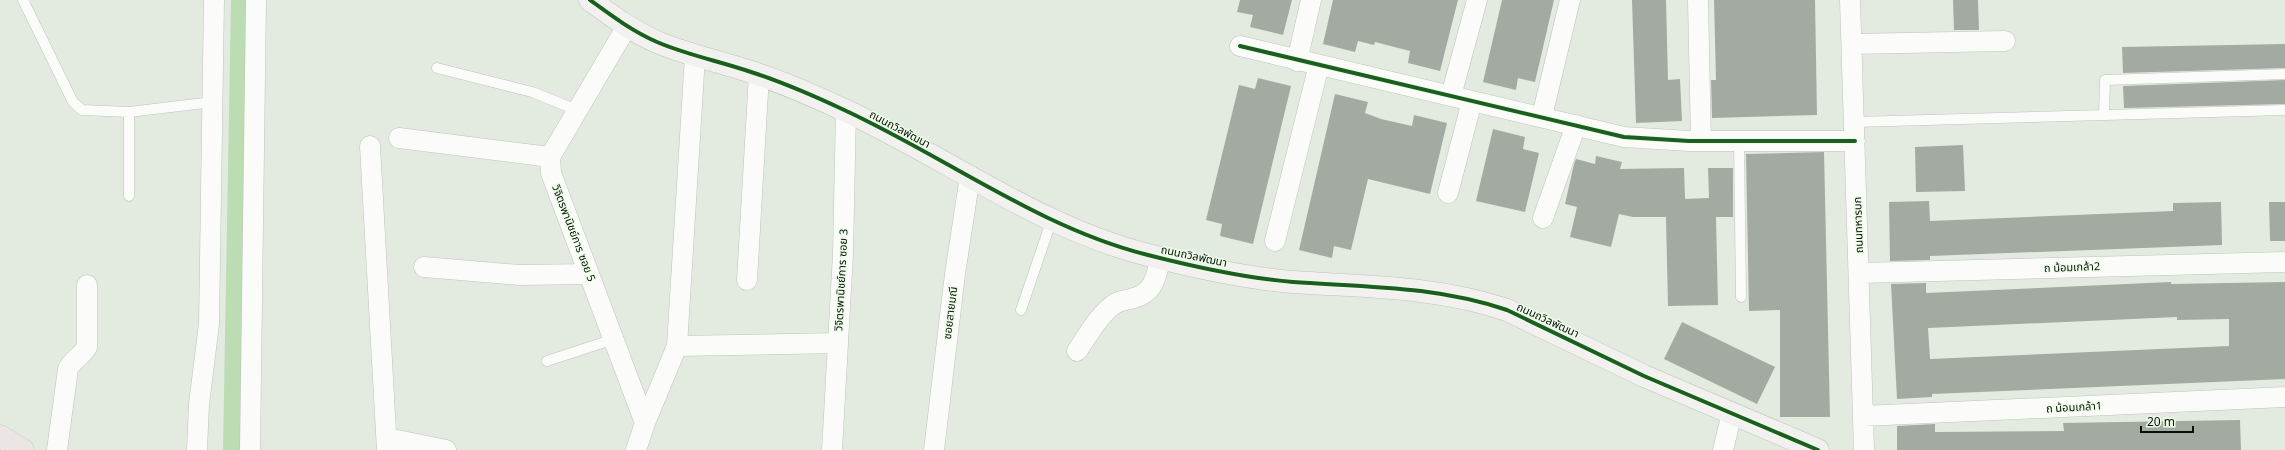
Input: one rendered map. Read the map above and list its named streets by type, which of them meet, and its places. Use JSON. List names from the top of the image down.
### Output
{
  "streets": {
    "street": [
      "ถนนถวิลพัฒนา",
      "ถนนทหารบก",
      "วิจิตรพานิชย์การ ซอย 5",
      "ถ น้อมเกล้า2",
      "วิจิตรพานิชย์การ ซอย 3",
      "ซอยสายมณี",
      "ถ น้อมเกล้า1"
    ]
  },
  "crossings": [
    ["ถนนถวิลพัฒนา", "วิจิตรพานิชย์การ ซอย 3"],
    ["ถนนถวิลพัฒนา", "ซอยสายมณี"],
    ["ถนนทหารบก", "ถ น้อมเกล้า2"],
    ["ถนนทหารบก", "ถ น้อมเกล้า1"]
  ],
  "scale_bar": "20 m"
}
